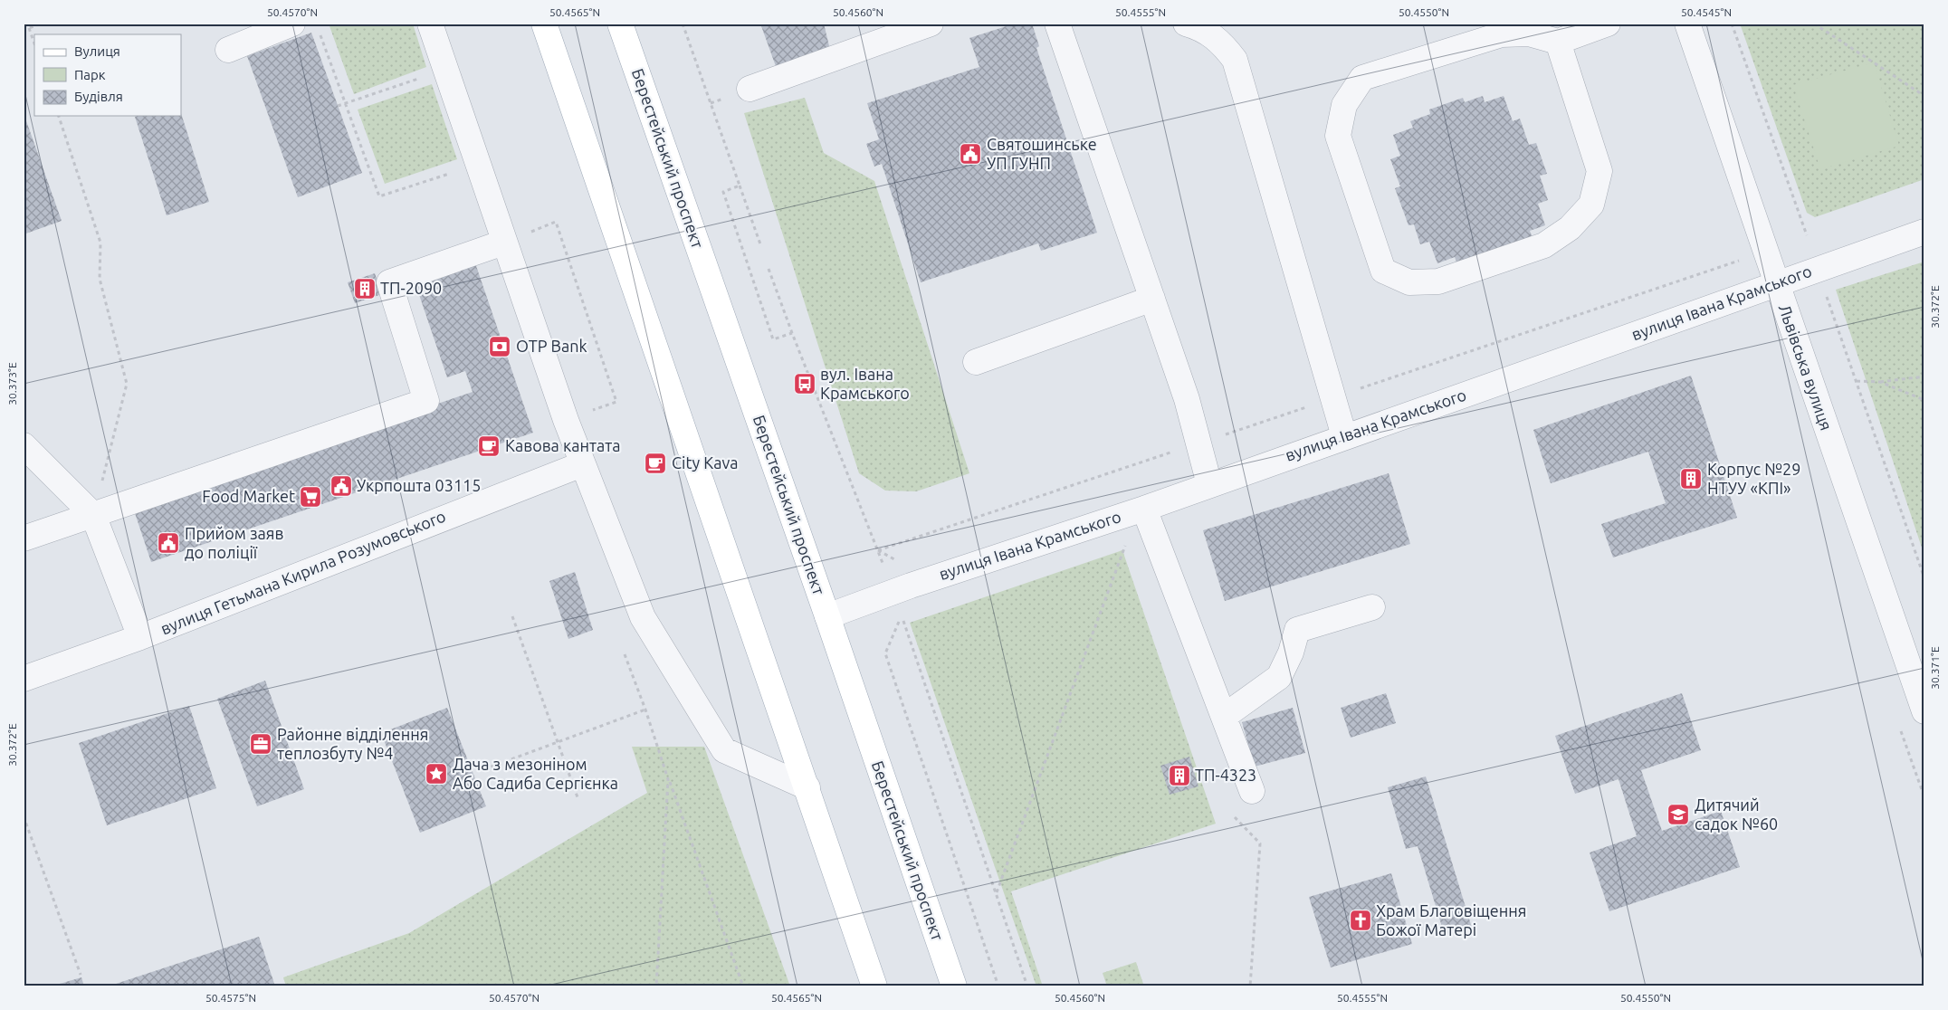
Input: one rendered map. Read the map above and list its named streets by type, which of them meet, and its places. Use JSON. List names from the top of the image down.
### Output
{
  "streets": {
    "main road": ["Берестейський проспект"],
    "street": ["вулиця Івана Крамського", "Львівська вулиця", "вулиця Гетьмана Кирила Розумовського"]
  },
  "crossings": [
    ["Берестейський проспект", "вулиця Івана Крамського"],
    ["вулиця Івана Крамського", "Львівська вулиця"]
  ],
  "places": {
    "public building": ["Святошинське УП ГУНП", "Укрпошта 03115", "Прийом заяв до поліції"],
    "building": ["ТП-2090", "Корпус №29 НТУУ «КПІ»", "ТП-4323"],
    "bank": ["OTP Bank"],
    "bus stop": ["вул. Івана Крамського"],
    "cafe": ["Кавова кантата", "City Kava"],
    "supermarket": ["Food Market"],
    "office": ["Районне відділення теплозбуту №4"],
    "place": ["Дача з мезоніном Або Садиба Сергієнка"],
    "school or university": ["Дитячий садок №60"],
    "church": ["Храм Благовіщення Божої Матері"]
  },
  "legend": ["Вулиця", "Парк", "Будівля"],
  "coordinates": [
    "50.4570°N",
    "50.4565°N",
    "50.4560°N",
    "50.4555°N",
    "50.4550°N",
    "50.4545°N",
    "30.372°E",
    "30.373°E",
    "30.371°E",
    "50.4575°N"
  ]
}
